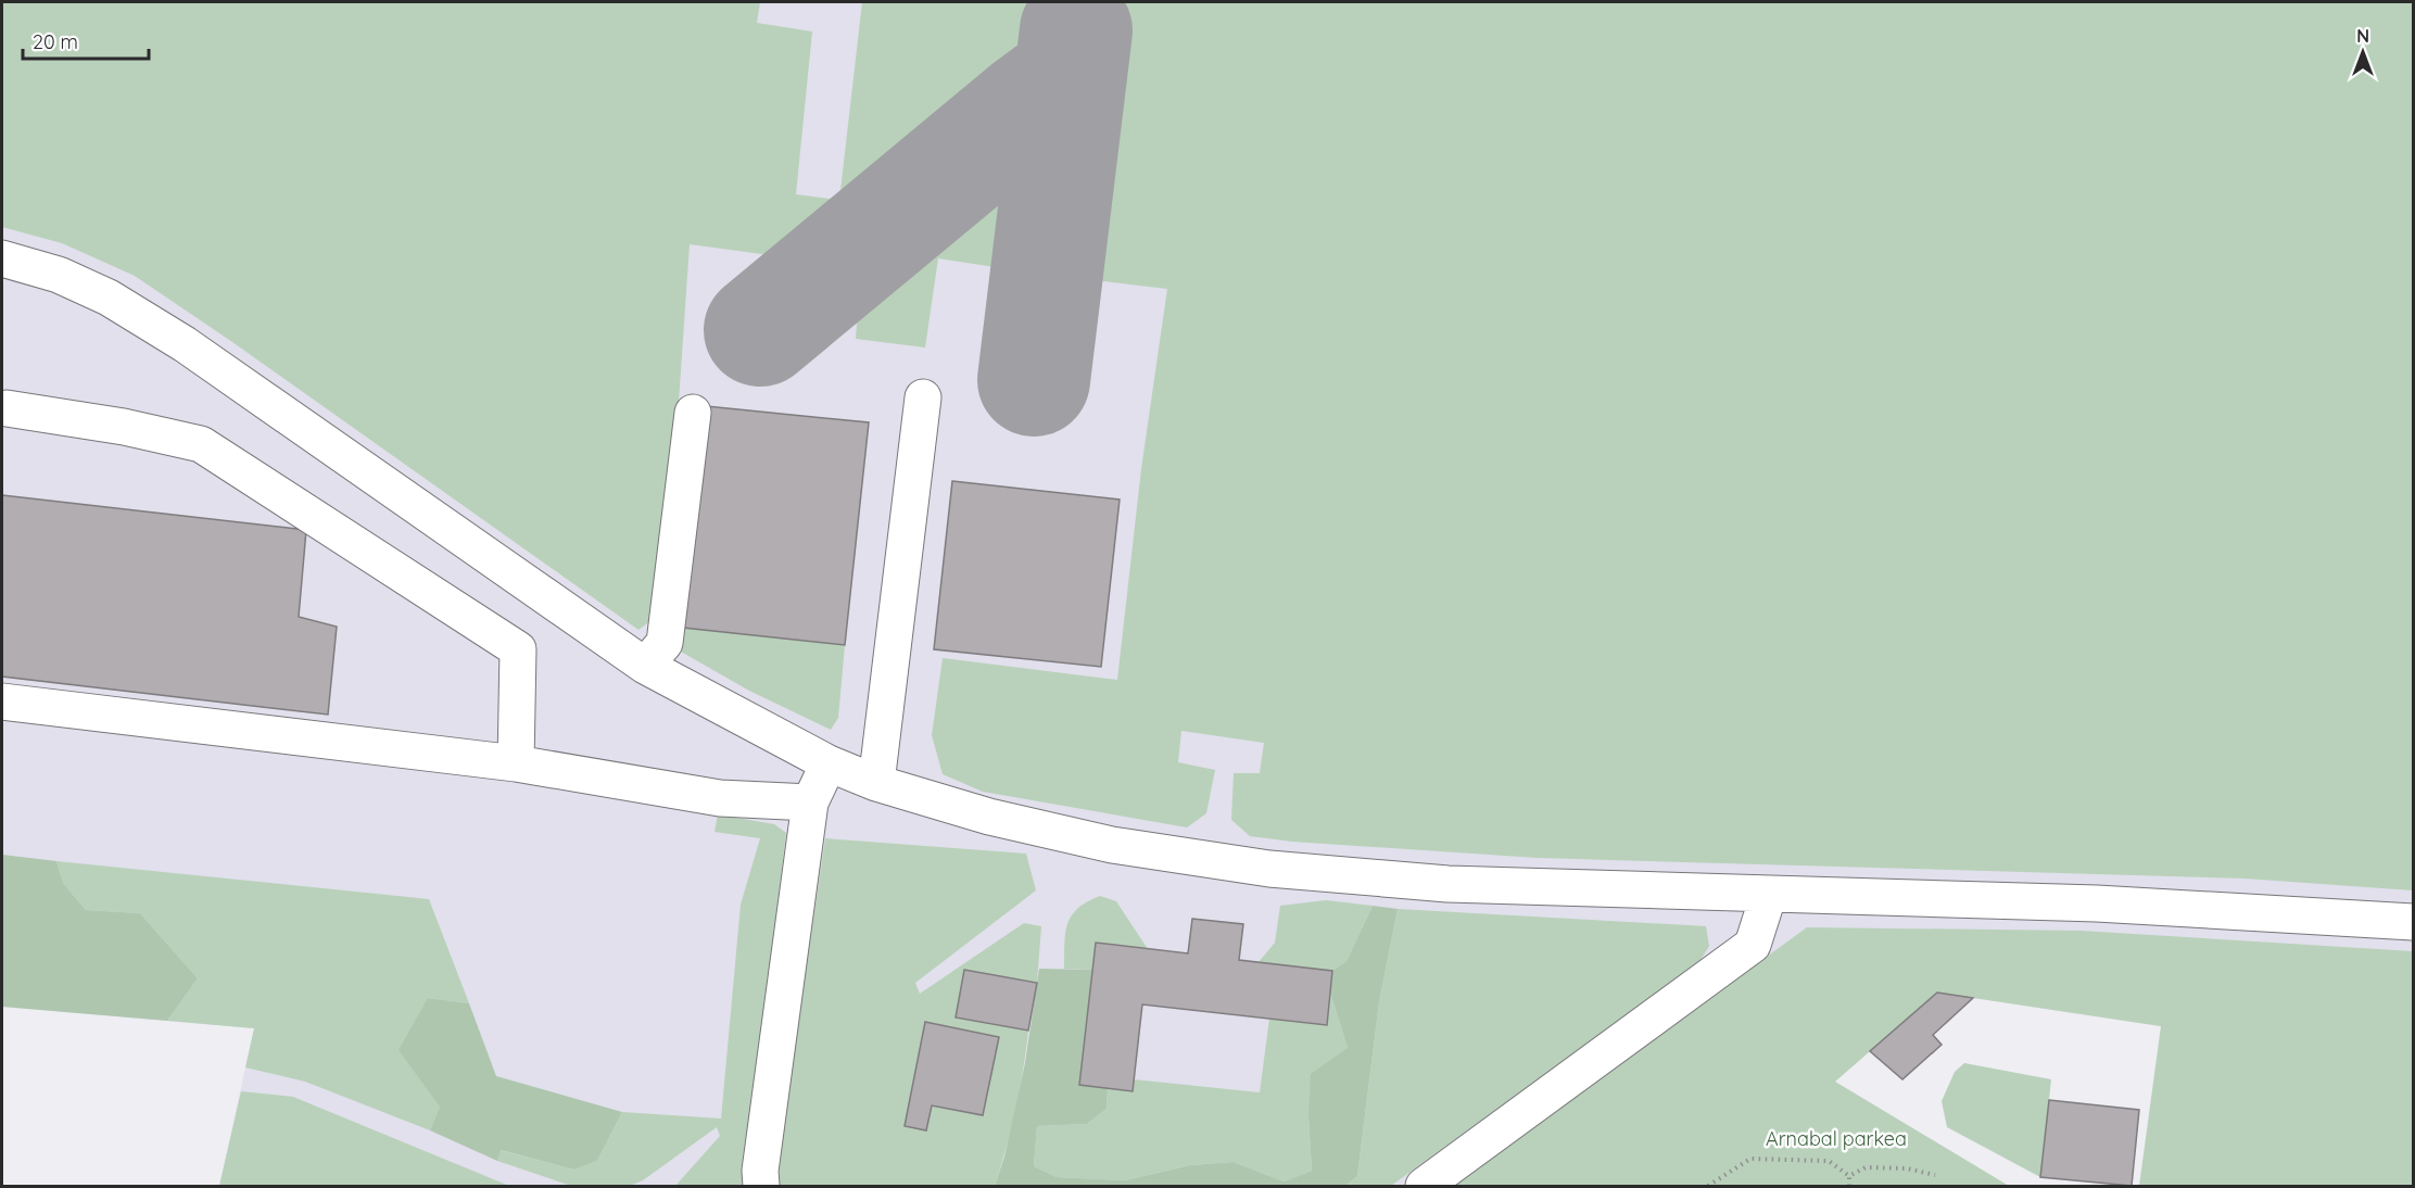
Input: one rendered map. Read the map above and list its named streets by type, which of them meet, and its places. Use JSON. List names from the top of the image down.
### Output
{
  "parks": ["Arnabal parkea"],
  "scale_bar": "20 m",
  "north": "top"
}
